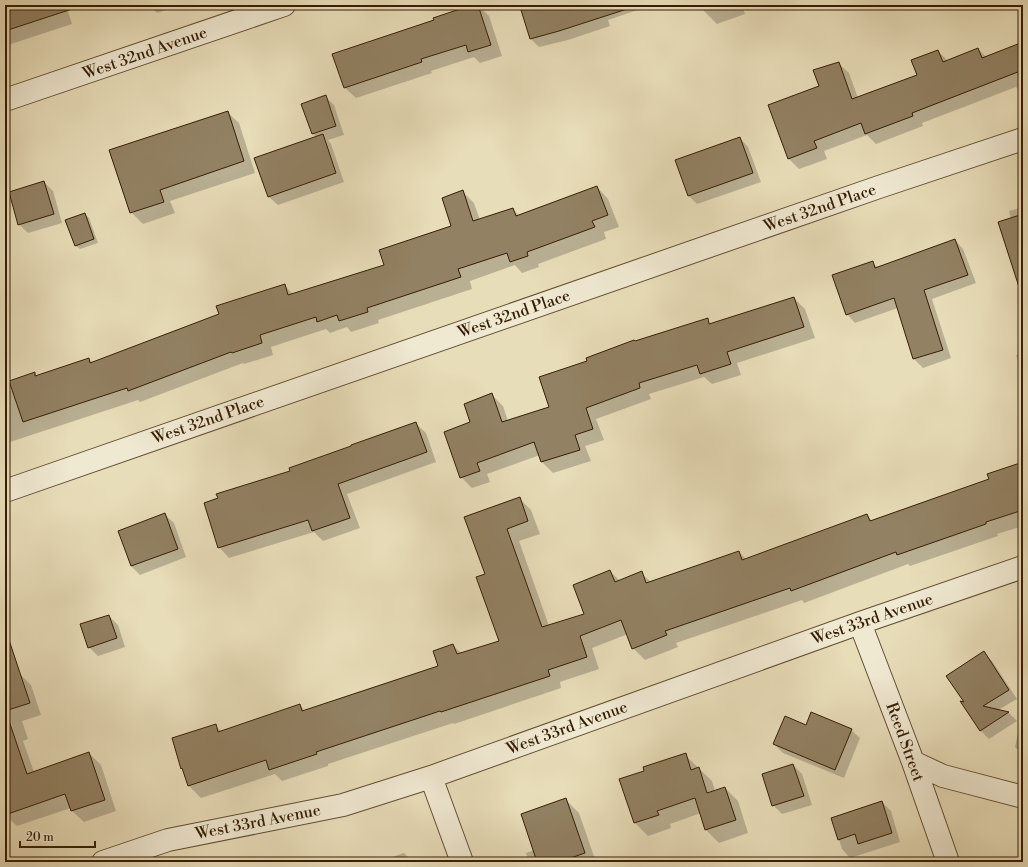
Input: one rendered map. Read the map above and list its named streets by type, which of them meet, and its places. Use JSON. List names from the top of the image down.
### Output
{
  "streets": {
    "street": [
      "West 32nd Avenue",
      "West 32nd Place",
      "West 33rd Avenue",
      "Reed Street"
    ]
  },
  "crossings": [
    ["West 33rd Avenue", "Reed Street"]
  ],
  "scale_bar": "20 m"
}
